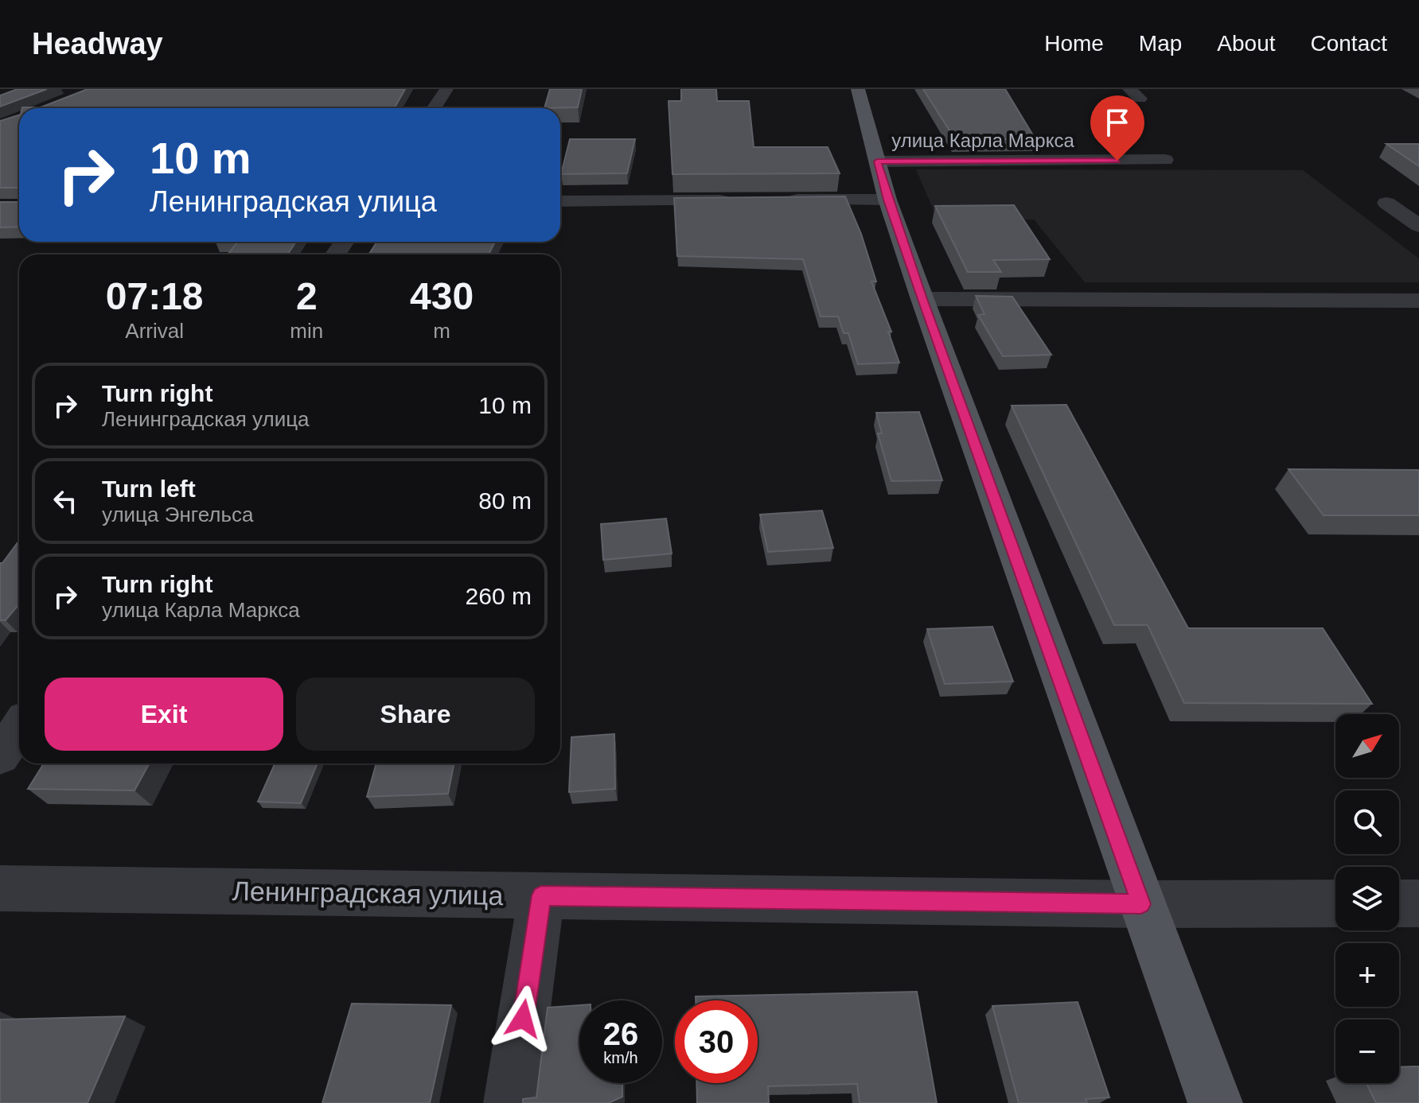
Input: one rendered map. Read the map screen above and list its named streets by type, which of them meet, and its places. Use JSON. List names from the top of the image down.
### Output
{
  "streets": {
    "street": ["улица Карла Маркса", "Ленинградская улица"]
  },
  "north": "top right",
  "page": {
    "header": "Headway",
    "nav": [
      "Home",
      "Map",
      "About",
      "Contact"
    ],
    "turn": ["10 m", "Ленинградская улица"],
    "eta": [
      "07:18",
      "Arrival",
      "2",
      "min",
      "430",
      "m"
    ],
    "list": [
      {
        "name": "Turn right",
        "note": "Ленинградская улица",
        "value": "10 m"
      },
      {
        "name": "Turn left",
        "note": "улица Энгельса",
        "value": "80 m"
      },
      {
        "name": "Turn right",
        "note": "улица Карла Маркса",
        "value": "260 m"
      }
    ],
    "buttons": ["Exit", "Share"],
    "map_buttons": ["+", "−"],
    "speed": "26 km/h",
    "limit": "30"
  }
}
